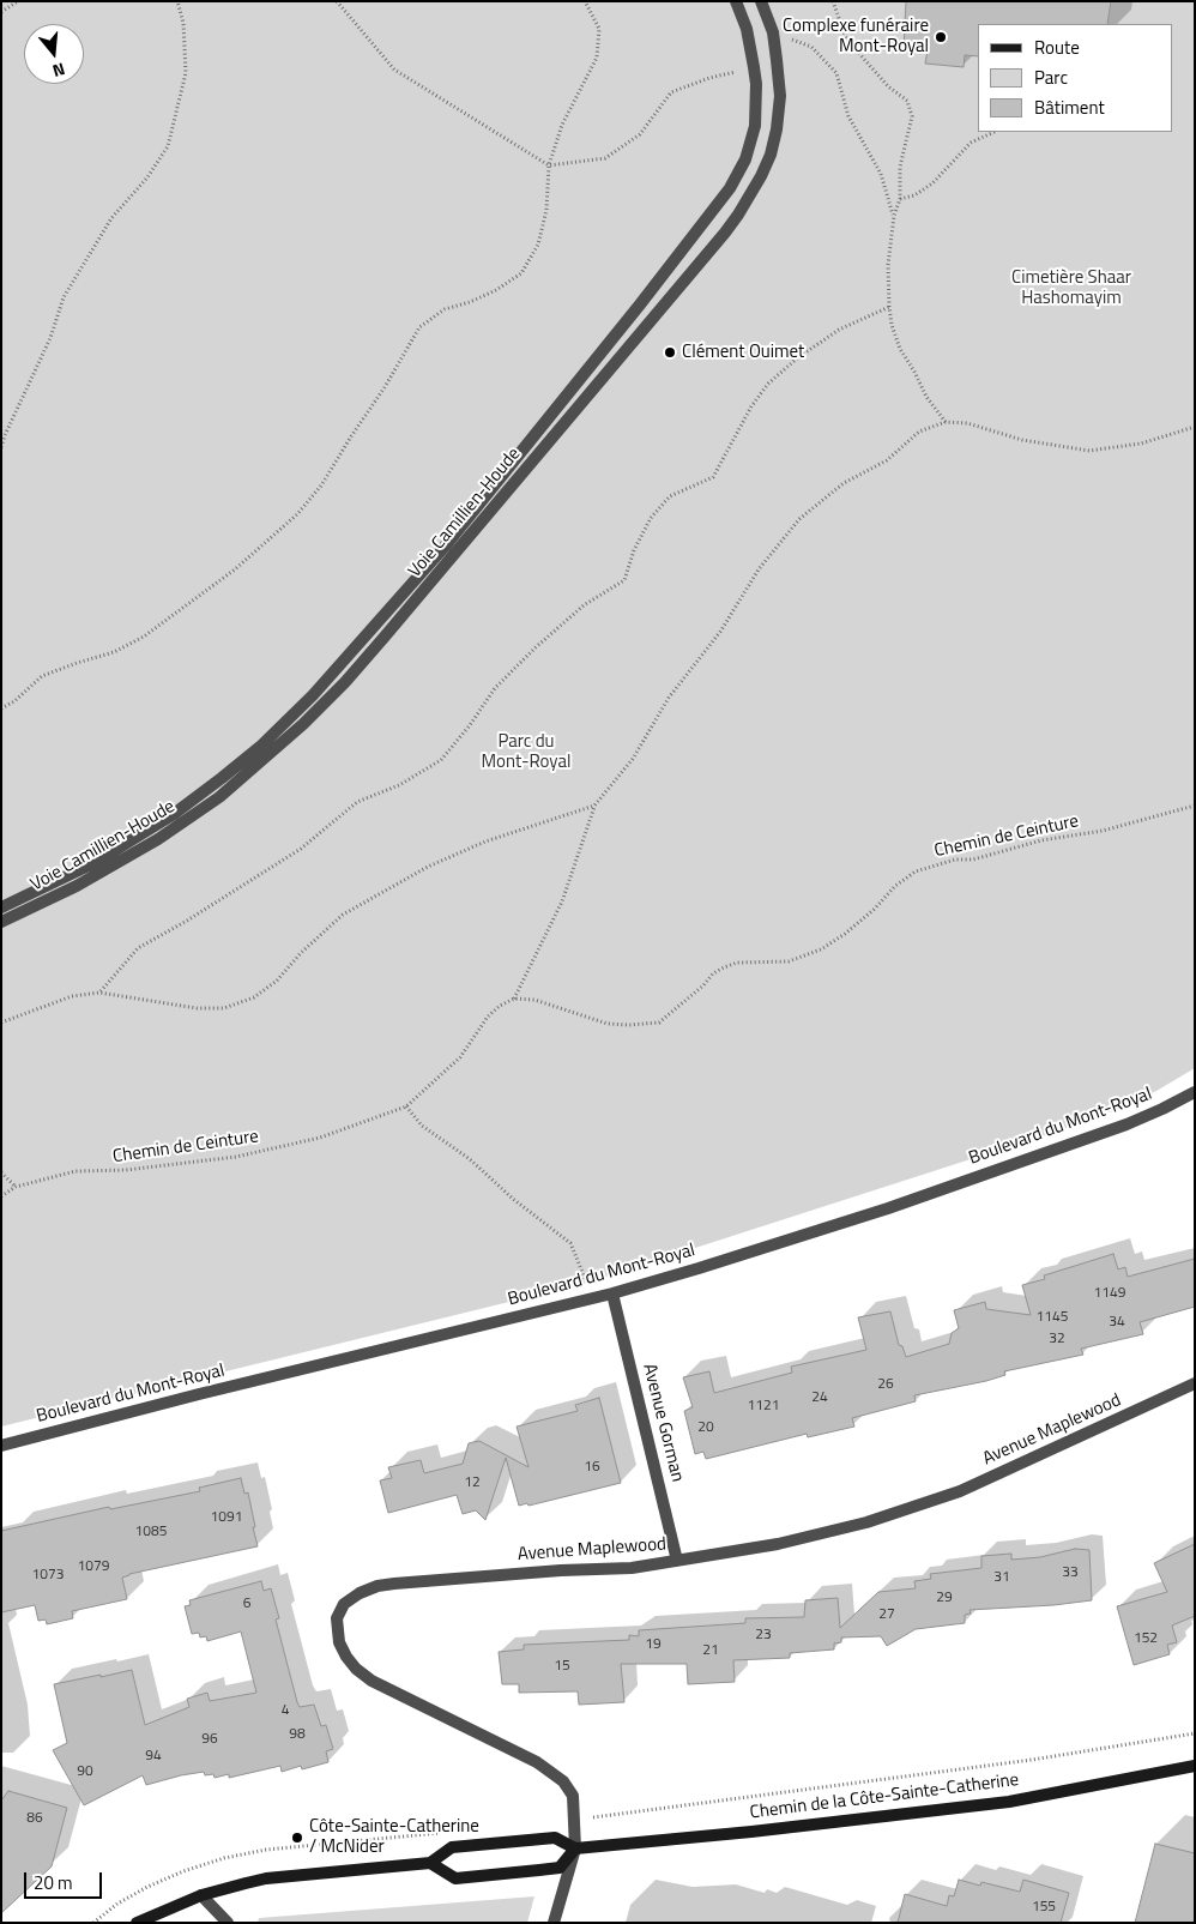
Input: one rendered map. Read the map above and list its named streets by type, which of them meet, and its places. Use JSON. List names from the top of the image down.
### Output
{
  "streets": {
    "main road": ["Chemin de la Côte-Sainte-Catherine"],
    "street": [
      "Voie Camillien-Houde",
      "Boulevard du Mont-Royal",
      "Avenue Gorman",
      "Avenue Maplewood"
    ],
    "path": ["Chemin de Ceinture"]
  },
  "crossings": [
    ["Boulevard du Mont-Royal", "Avenue Gorman"],
    ["Avenue Gorman", "Avenue Maplewood"],
    ["Avenue Maplewood", "Chemin de la Côte-Sainte-Catherine"]
  ],
  "parks": ["Cimetière Shaar Hashomayim", "Parc du Mont-Royal"],
  "places": ["Complexe funéraire Mont-Royal", "Clément Ouimet", "Côte-Sainte-Catherine / McNider"],
  "house_numbers": [
    "1149",
    "1145",
    "34",
    "32",
    "26",
    "24",
    "1121",
    "20",
    "16",
    "12",
    "1091",
    "1085",
    "1079",
    "33",
    "1073",
    "31",
    "29",
    "6",
    "27",
    "23",
    "152",
    "19",
    "21",
    "15",
    "4",
    "98",
    "96",
    "94",
    "90",
    "86",
    "155"
  ],
  "legend": ["Route", "Parc", "Bâtiment"],
  "scale_bar": "20 m",
  "north": "bottom"
}
